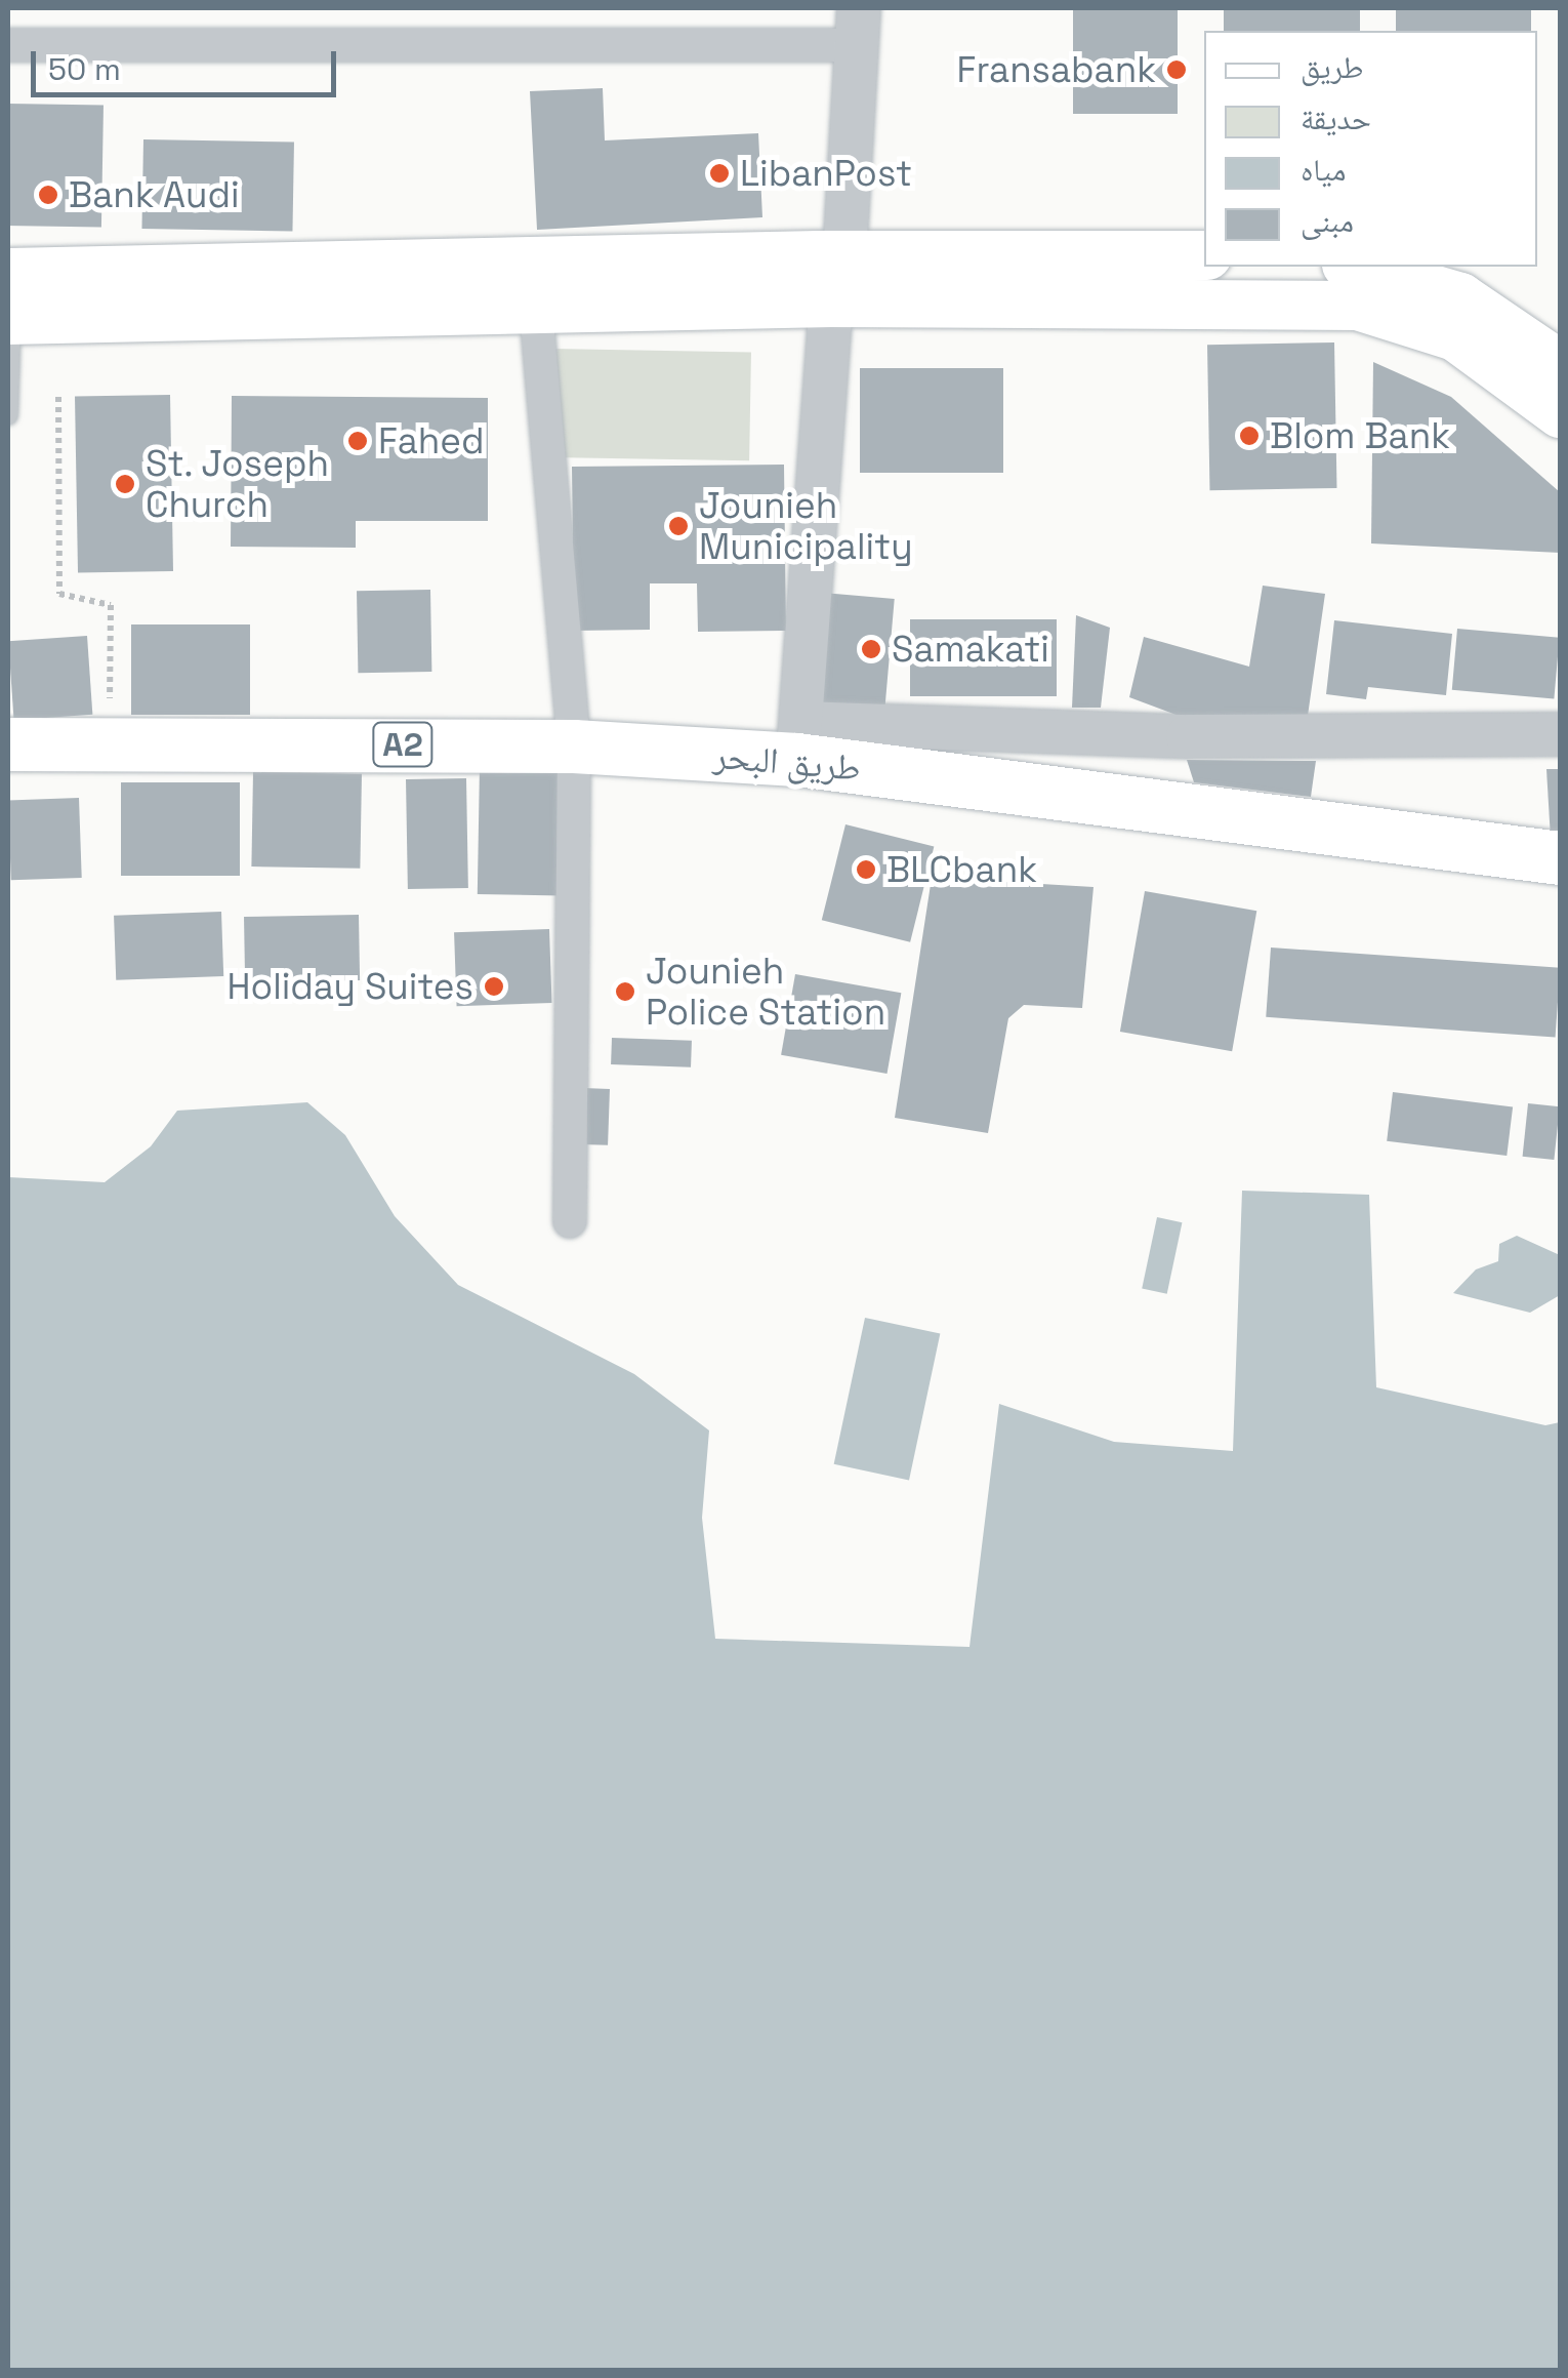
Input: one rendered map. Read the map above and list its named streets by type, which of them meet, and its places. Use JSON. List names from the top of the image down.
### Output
{
  "streets": {
    "main road": ["A2", "طريق البحر"]
  },
  "places": [
    "Fransabank",
    "LibanPost",
    "Bank Audi",
    "Blom Bank",
    "Fahed",
    "St. Joseph Church",
    "Jounieh Municipality",
    "Samakati",
    "BLCbank",
    "Holiday Suites",
    "Jounieh Police Station"
  ],
  "legend": [
    "طريق",
    "حديقة",
    "مياه",
    "مبنى"
  ],
  "scale_bar": "50 m"
}
